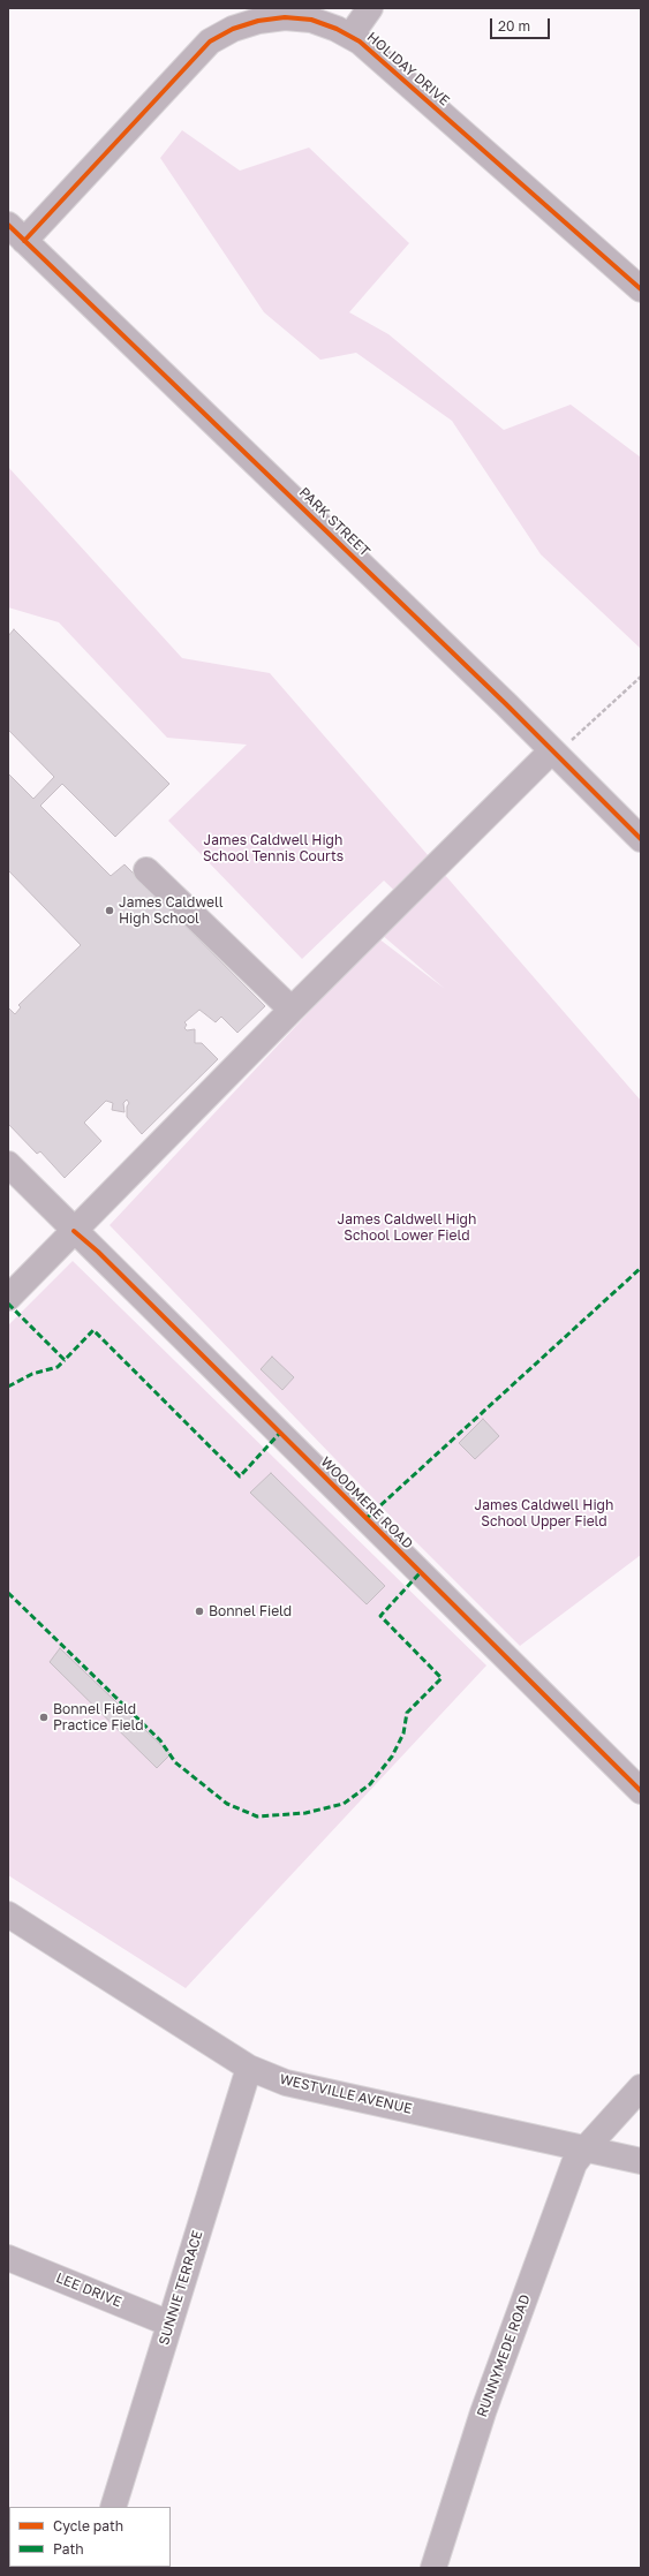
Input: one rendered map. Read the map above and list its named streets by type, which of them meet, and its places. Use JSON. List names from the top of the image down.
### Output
{
  "streets": {
    "street": [
      "HOLIDAY DRIVE",
      "PARK STREET",
      "WOODMERE ROAD",
      "WESTVILLE AVENUE",
      "SUNNIE TERRACE",
      "LEE DRIVE",
      "RUNNYMEDE ROAD"
    ]
  },
  "crossings": [
    ["HOLIDAY DRIVE", "PARK STREET"],
    ["WESTVILLE AVENUE", "SUNNIE TERRACE"],
    ["WESTVILLE AVENUE", "RUNNYMEDE ROAD"],
    ["SUNNIE TERRACE", "LEE DRIVE"]
  ],
  "parks": ["James Caldwell High School Tennis Courts", "James Caldwell High School Lower Field", "James Caldwell High School Upper Field"],
  "places": ["James Caldwell High School", "Bonnel Field", "Bonnel Field Practice Field"],
  "legend": ["Cycle path", "Path"],
  "scale_bar": "20 m"
}
